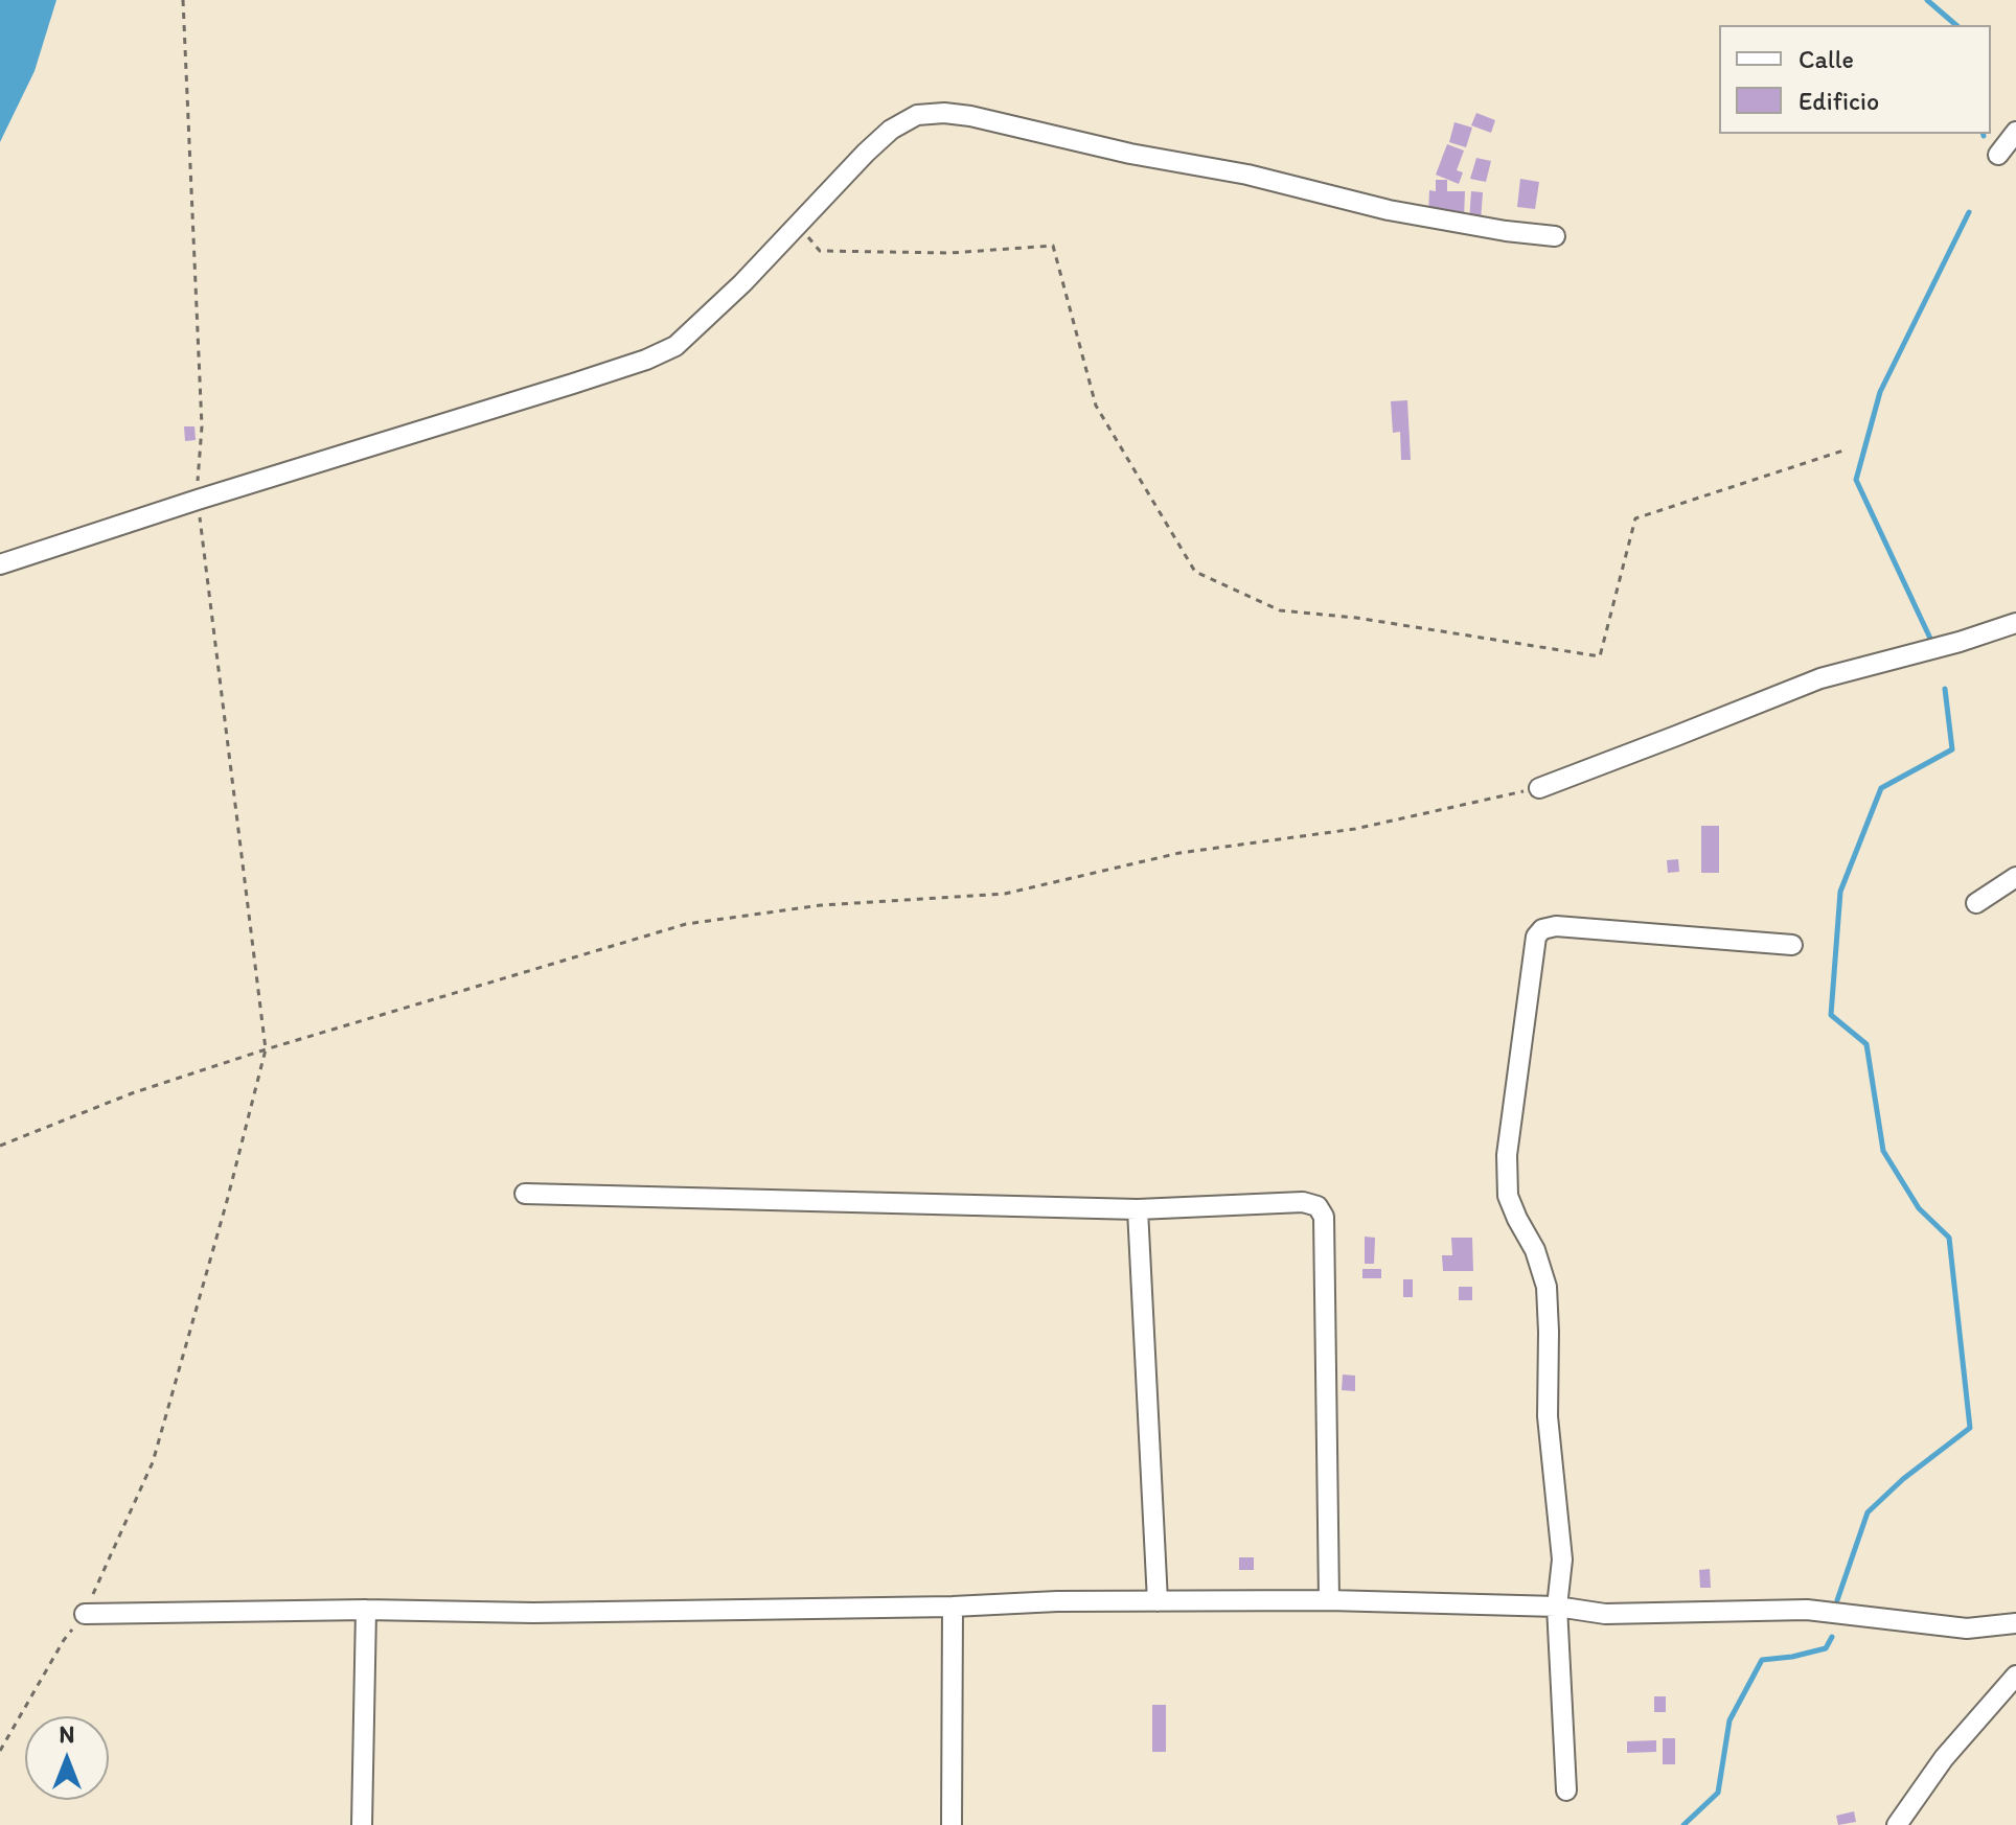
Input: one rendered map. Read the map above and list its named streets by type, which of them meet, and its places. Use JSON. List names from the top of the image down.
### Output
{
  "legend": ["Calle", "Edificio"],
  "north": "top"
}
